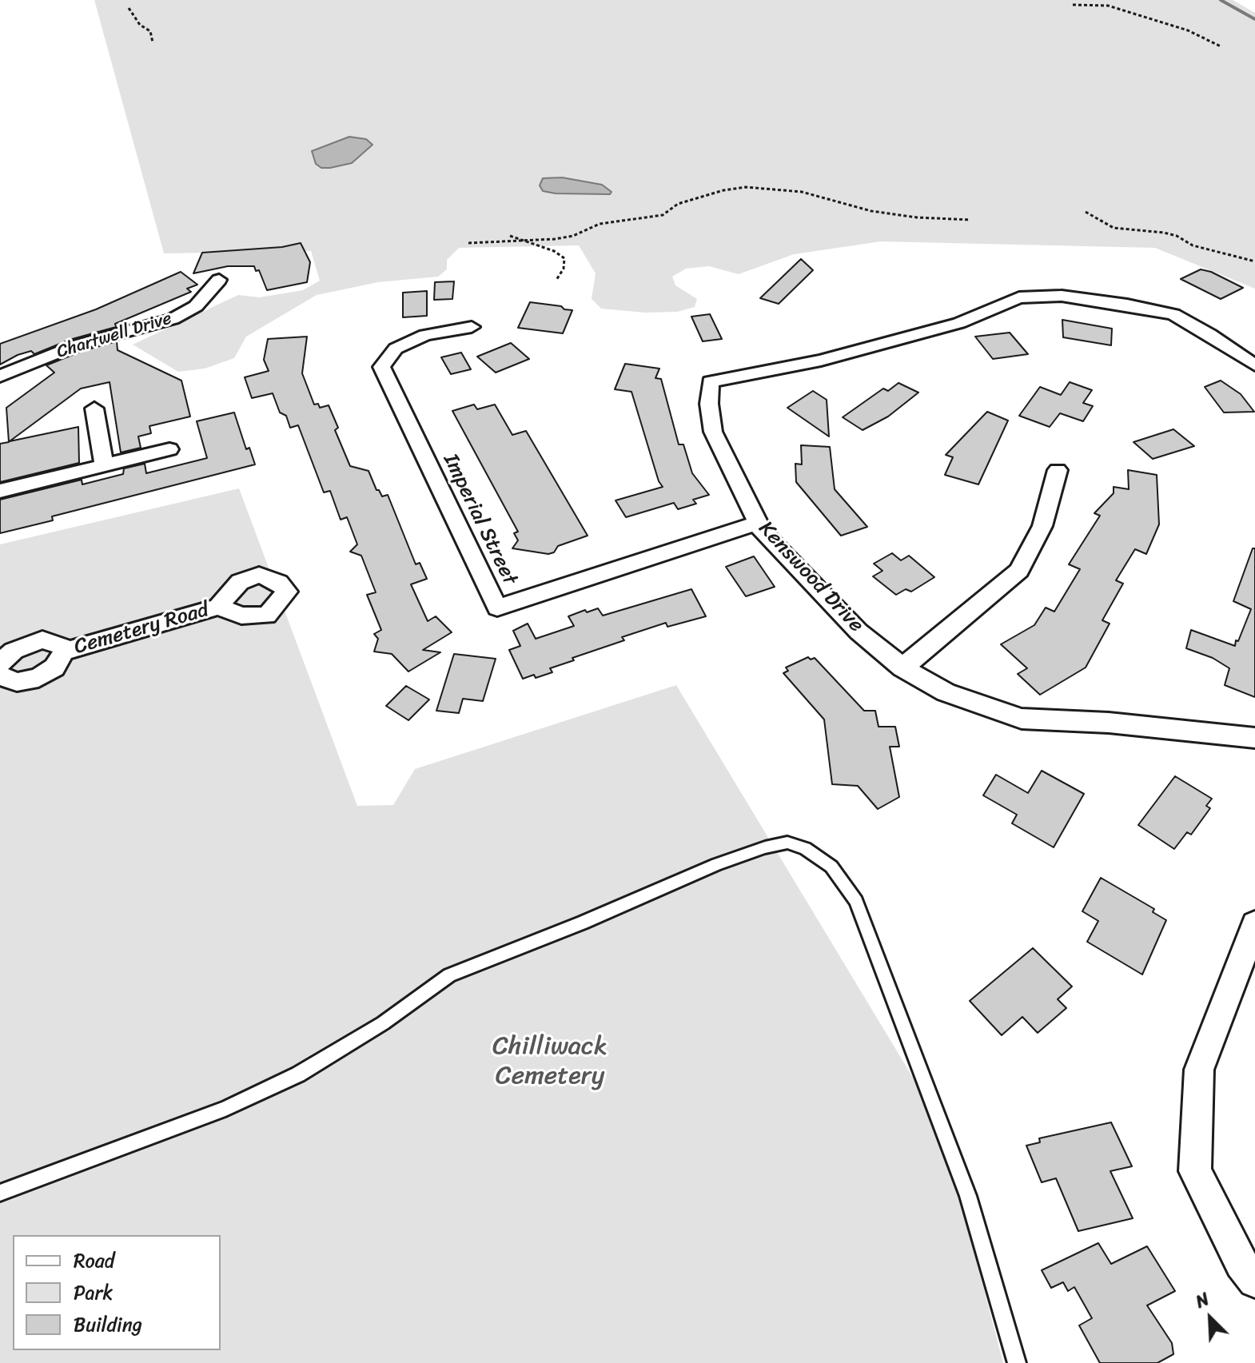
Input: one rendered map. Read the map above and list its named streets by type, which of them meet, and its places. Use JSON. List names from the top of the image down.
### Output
{
  "streets": {
    "street": [
      "Chartwell Drive",
      "Imperial Street",
      "Kenswood Drive",
      "Cemetery Road"
    ]
  },
  "crossings": [
    ["Imperial Street", "Kenswood Drive"]
  ],
  "parks": ["Chilliwack Cemetery"],
  "legend": ["Road", "Park", "Building"],
  "north": "top left"
}
